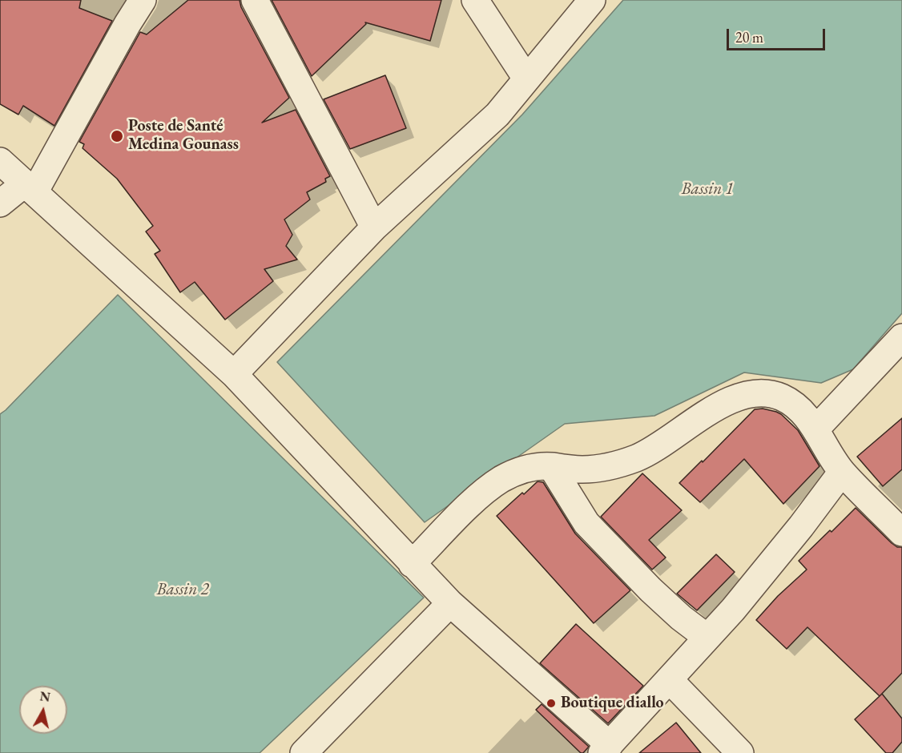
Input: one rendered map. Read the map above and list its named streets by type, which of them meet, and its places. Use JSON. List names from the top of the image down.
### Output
{
  "water": ["Bassin 1", "Bassin 2"],
  "places": ["Poste de Santé Medina Gounass", "Boutique diallo"],
  "scale_bar": "20 m",
  "north": "top"
}
